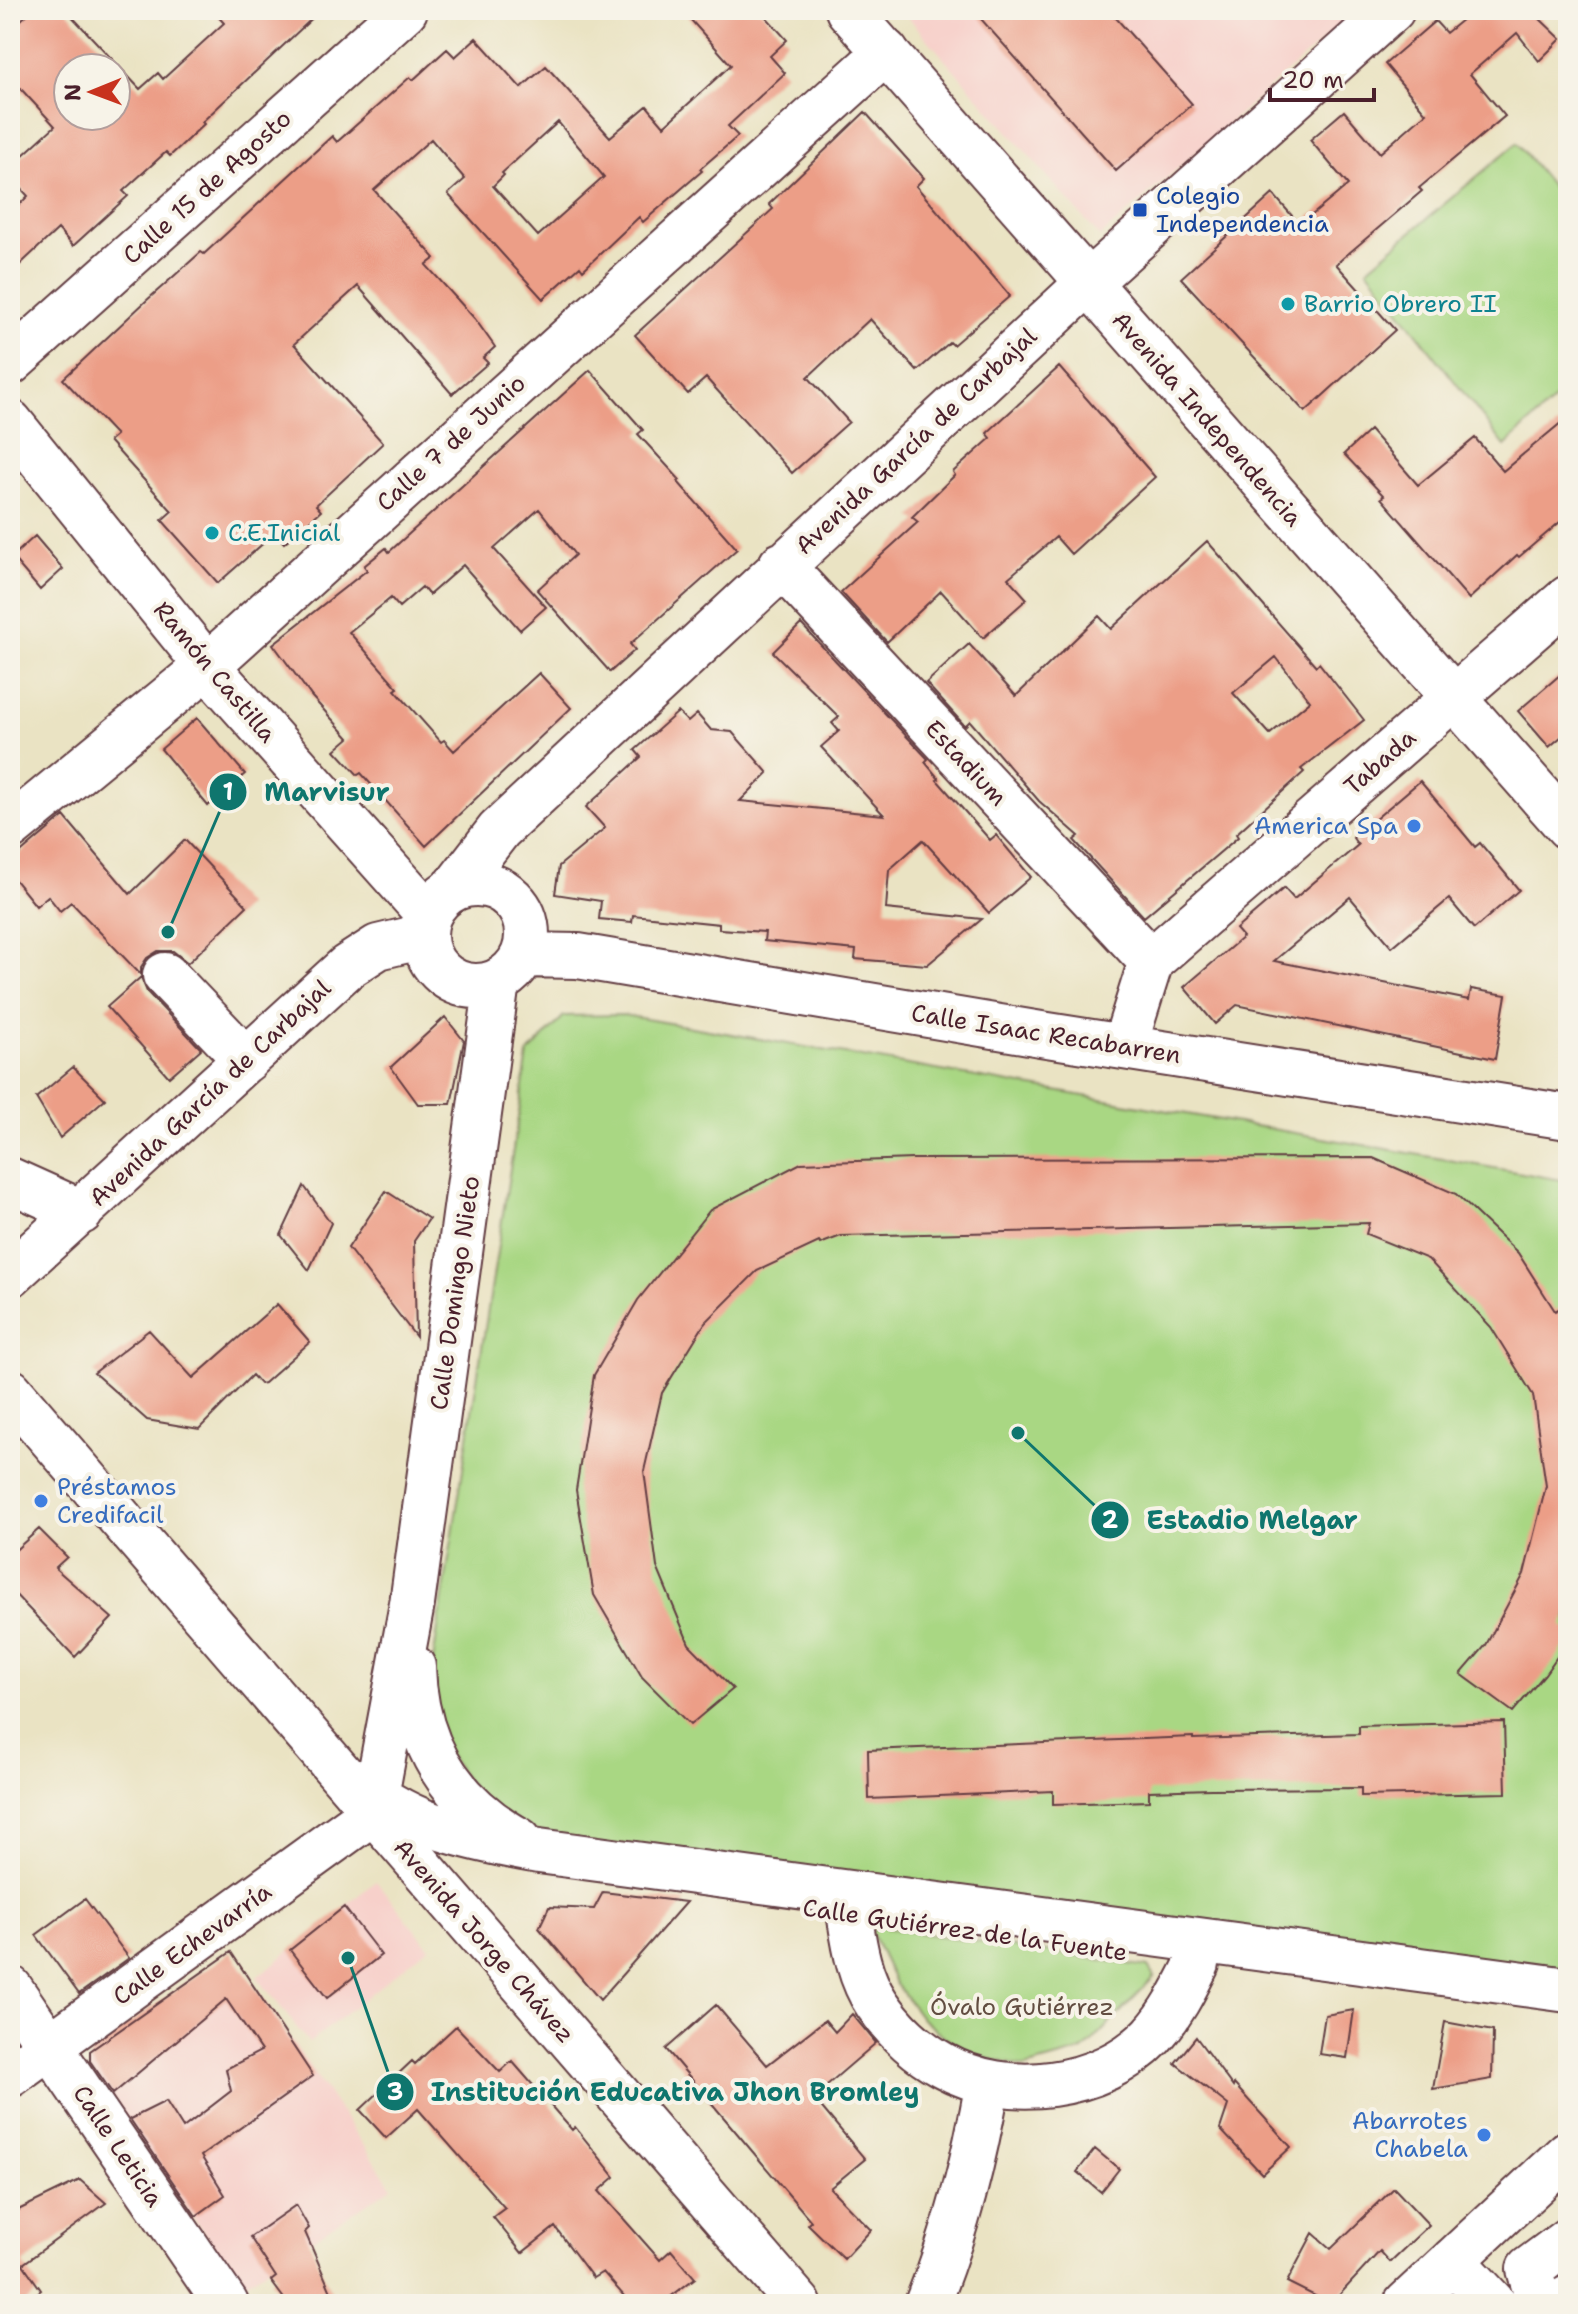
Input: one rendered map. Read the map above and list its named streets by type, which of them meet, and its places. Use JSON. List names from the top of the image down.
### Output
{
  "streets": {
    "street": [
      "Calle 15 de Agosto",
      "Avenida Independencia",
      "Avenida García de Carbajal",
      "Calle 7 de Junio",
      "Ramón Castilla",
      "Tabada",
      "Estadium",
      "Calle Isaac Recabarren",
      "Calle Domingo Nieto",
      "Calle Gutiérrez de la Fuente",
      "Avenida Jorge Chávez",
      "Calle Echevarría",
      "Calle Leticia"
    ]
  },
  "crossings": [
    ["Avenida Independencia", "Avenida García de Carbajal"],
    ["Avenida Independencia", "Calle 7 de Junio"],
    ["Avenida Independencia", "Tabada"],
    ["Avenida García de Carbajal", "Ramón Castilla"],
    ["Avenida García de Carbajal", "Estadium"],
    ["Avenida García de Carbajal", "Calle Isaac Recabarren"],
    ["Avenida García de Carbajal", "Calle Domingo Nieto"],
    ["Calle 7 de Junio", "Ramón Castilla"],
    ["Ramón Castilla", "Calle Isaac Recabarren"],
    ["Ramón Castilla", "Calle Domingo Nieto"],
    ["Tabada", "Estadium"],
    ["Calle Isaac Recabarren", "Calle Domingo Nieto"],
    ["Calle Domingo Nieto", "Calle Gutiérrez de la Fuente"],
    ["Calle Domingo Nieto", "Avenida Jorge Chávez"],
    ["Calle Domingo Nieto", "Calle Echevarría"],
    ["Calle Gutiérrez de la Fuente", "Avenida Jorge Chávez"],
    ["Calle Gutiérrez de la Fuente", "Calle Echevarría"],
    ["Avenida Jorge Chávez", "Calle Echevarría"],
    ["Calle Echevarría", "Calle Leticia"]
  ],
  "parks": ["Óvalo Gutiérrez"],
  "places": {
    "transit": ["Colegio Independencia"],
    "other": [
      "Barrio Obrero II",
      "C.E.Inicial",
      "America Spa",
      "Marvisur",
      "Estadio Melgar",
      "Préstamos Credifacil",
      "Institución Educativa Jhon Bromley",
      "Abarrotes Chabela"
    ]
  },
  "scale_bar": "20 m",
  "north": "left"
}
